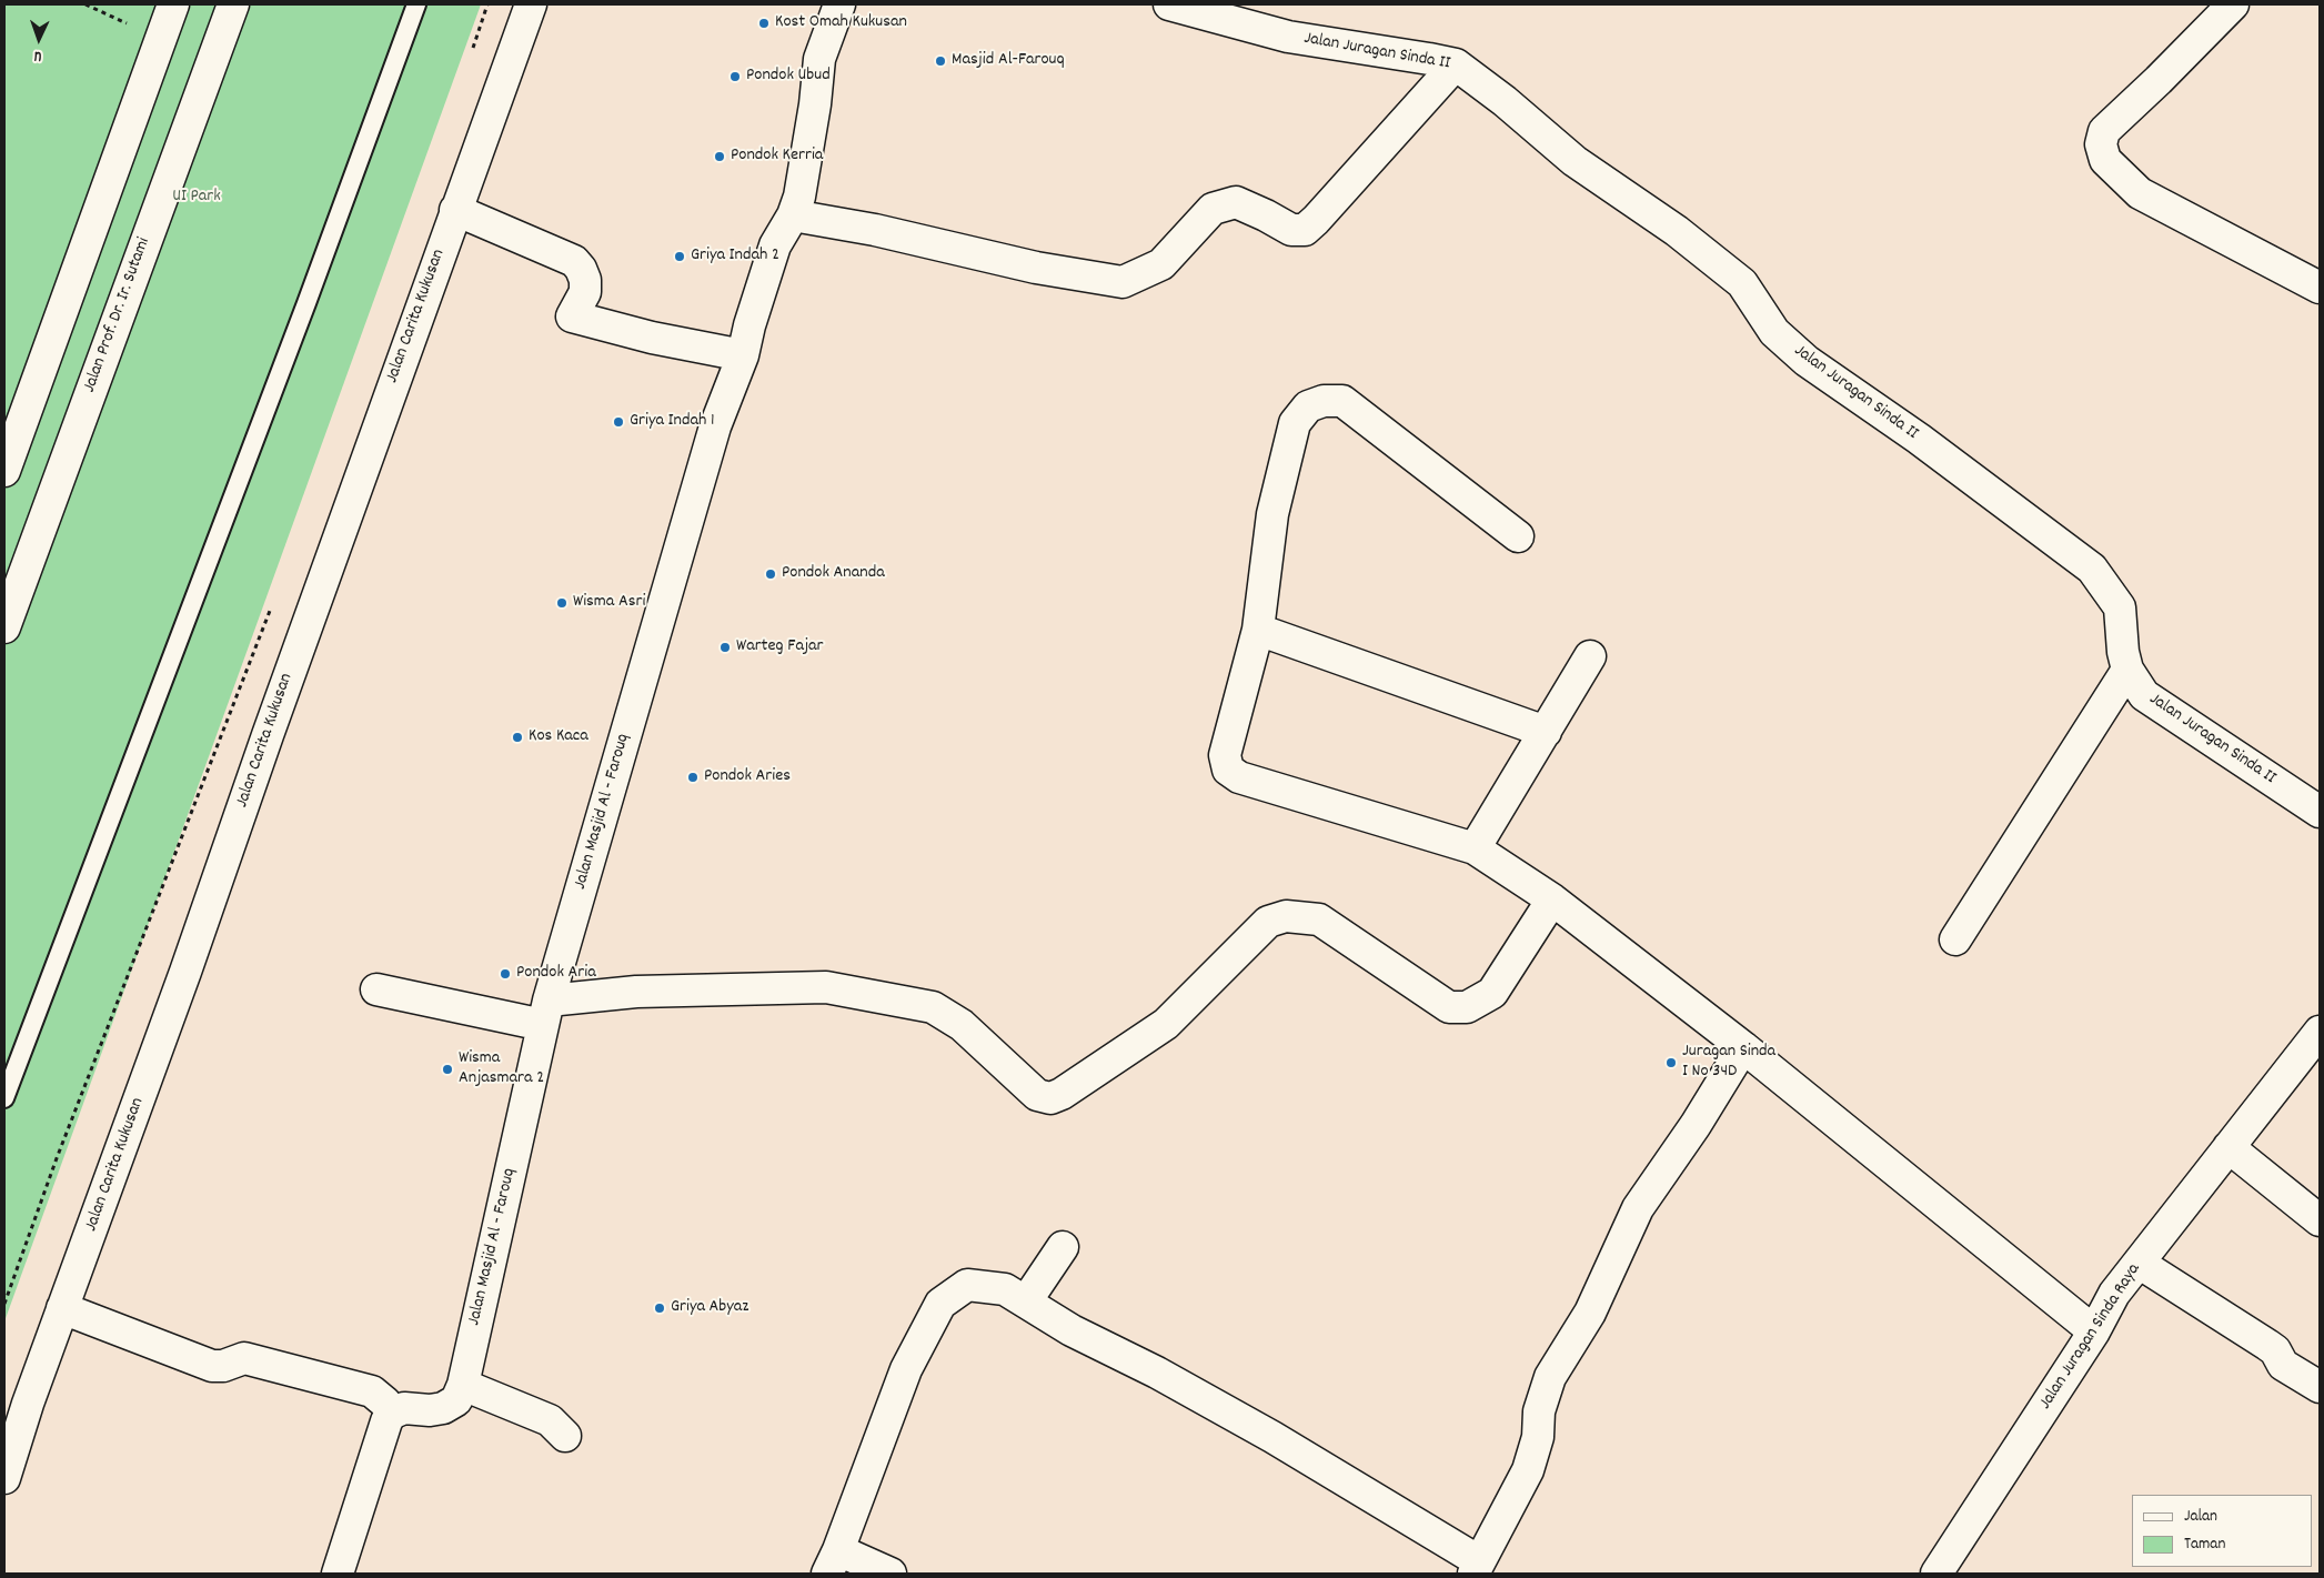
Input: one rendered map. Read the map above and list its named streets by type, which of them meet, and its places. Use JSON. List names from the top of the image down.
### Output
{
  "streets": {
    "street": [
      "Jalan Juragan Sinda II",
      "Jalan Prof. Dr. Ir. Sutami",
      "Jalan Carita Kukusan",
      "Jalan Masjid Al - Farouq",
      "Jalan Juragan Sinda Raya"
    ]
  },
  "parks": ["UI Park"],
  "places": [
    "Kost Omah Kukusan",
    "Masjid Al-Farouq",
    "Pondok Ubud",
    "Pondok Kerria",
    "Griya Indah 2",
    "Griya Indah 1",
    "Pondok Ananda",
    "Wisma Asri",
    "Warteg Fajar",
    "Kos Kaca",
    "Pondok Aries",
    "Pondok Aria",
    "Juragan Sinda I No 34D",
    "Wisma Anjasmara 2",
    "Griya Abyaz"
  ],
  "legend": ["Jalan", "Taman"],
  "north": "bottom"
}
